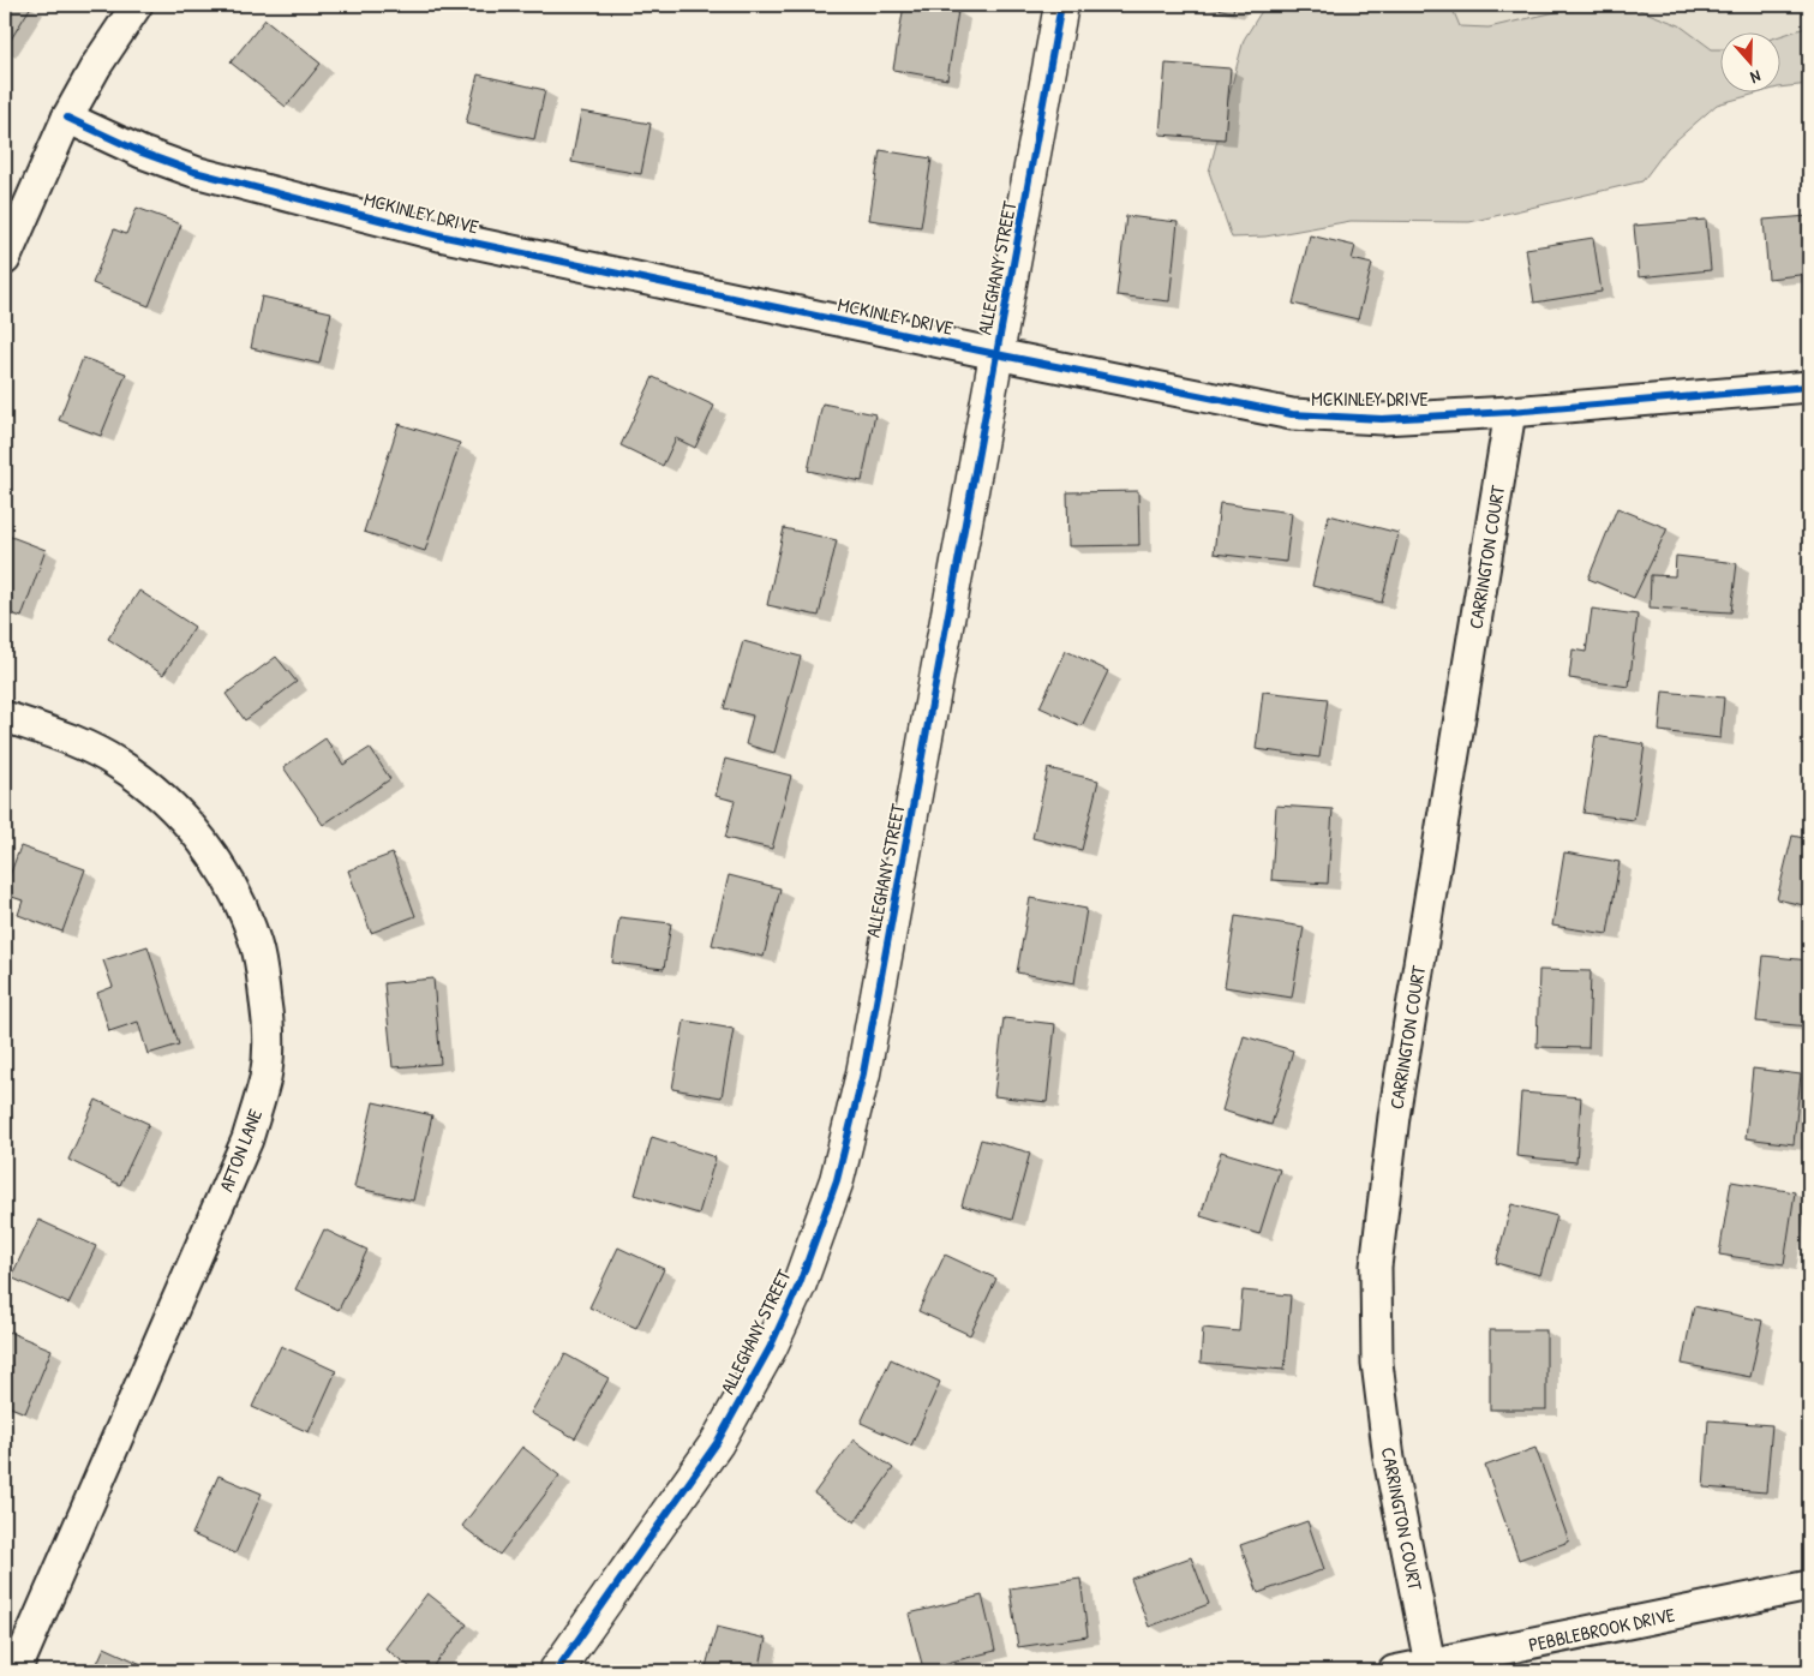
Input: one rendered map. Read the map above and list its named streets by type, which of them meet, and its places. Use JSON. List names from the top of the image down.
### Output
{
  "streets": {
    "street": [
      "MCKINLEY DRIVE",
      "ALLEGHANY STREET",
      "CARRINGTON COURT",
      "AFTON LANE",
      "PEBBLEBROOK DRIVE"
    ]
  },
  "crossings": [
    ["MCKINLEY DRIVE", "ALLEGHANY STREET"],
    ["MCKINLEY DRIVE", "CARRINGTON COURT"],
    ["CARRINGTON COURT", "PEBBLEBROOK DRIVE"]
  ],
  "north": "bottom"
}
